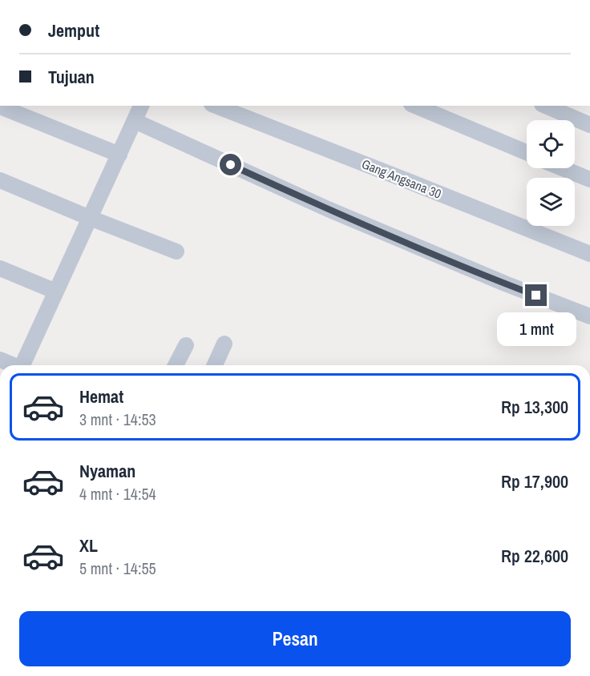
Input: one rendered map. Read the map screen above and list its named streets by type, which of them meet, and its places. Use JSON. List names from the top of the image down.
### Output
{
  "streets": {
    "street": ["Gang Angsana 30"]
  },
  "page": {
    "banner": ["Jemput", "Tujuan"],
    "bubble": "1 mnt",
    "list": [
      {
        "name": "Hemat",
        "note": "3 mnt · 14:53",
        "value": "Rp 13,300"
      },
      {
        "name": "Nyaman",
        "note": "4 mnt · 14:54",
        "value": "Rp 17,900"
      },
      {
        "name": "XL",
        "note": "5 mnt · 14:55",
        "value": "Rp 22,600"
      }
    ],
    "buttons": "Pesan"
  }
}
